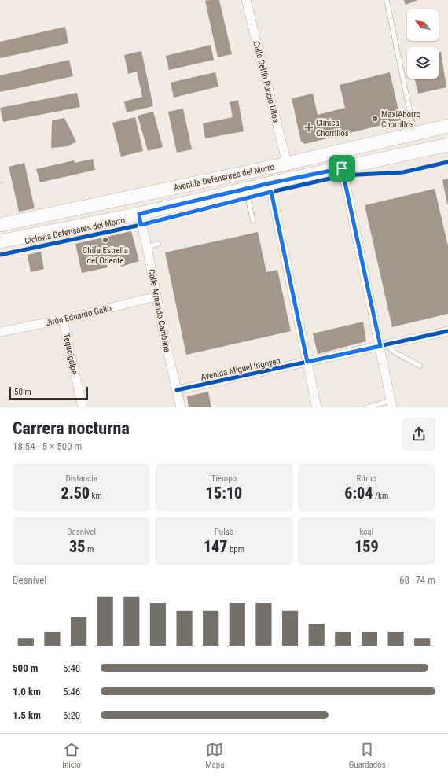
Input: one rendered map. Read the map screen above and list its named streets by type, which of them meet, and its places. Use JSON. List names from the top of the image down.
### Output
{
  "streets": {
    "main road": ["Avenida Defensores del Morro"],
    "street": [
      "Calle Delfín Puccio Ulloa",
      "Calle Armando Cambana",
      "Jirón Eduardo Gallo",
      "Tegucigalpa",
      "Avenida Miguel Irigoyen"
    ],
    "cycle path": ["Ciclovía Defensores del Morro"]
  },
  "crossings": [
    ["Calle Delfín Puccio Ulloa", "Avenida Defensores del Morro"],
    ["Avenida Defensores del Morro", "Calle Armando Cambana"],
    ["Calle Armando Cambana", "Jirón Eduardo Gallo"],
    ["Calle Armando Cambana", "Avenida Miguel Irigoyen"],
    ["Jirón Eduardo Gallo", "Tegucigalpa"]
  ],
  "places": {
    "other": ["MaxiAhorro Chorrillos", "Chifa Estrella del Oriente"],
    "health": ["Clínica Chorrillos"]
  },
  "scale_bar": "50 m",
  "north": "top left",
  "page": {
    "scale": "50 m",
    "heading": ["Carrera nocturna", "18:54 · 5 × 500 m"],
    "stats": [
      ["Distancia", "2.50 km"],
      ["Tiempo", "15:10"],
      ["Ritmo", "6:04 /km"],
      ["Desnivel", "35 m"],
      ["Pulso", "147 bpm"],
      ["kcal", "159"]
    ],
    "chart": ["Desnivel", "68–74 m"],
    "list": [
      {
        "name": "500 m",
        "note": "5:48"
      },
      {
        "name": "1.0 km",
        "note": "5:46"
      },
      {
        "name": "1.5 km",
        "note": "6:20"
      }
    ],
    "tabs": ["Inicio", "Mapa", "Guardados"]
  }
}
